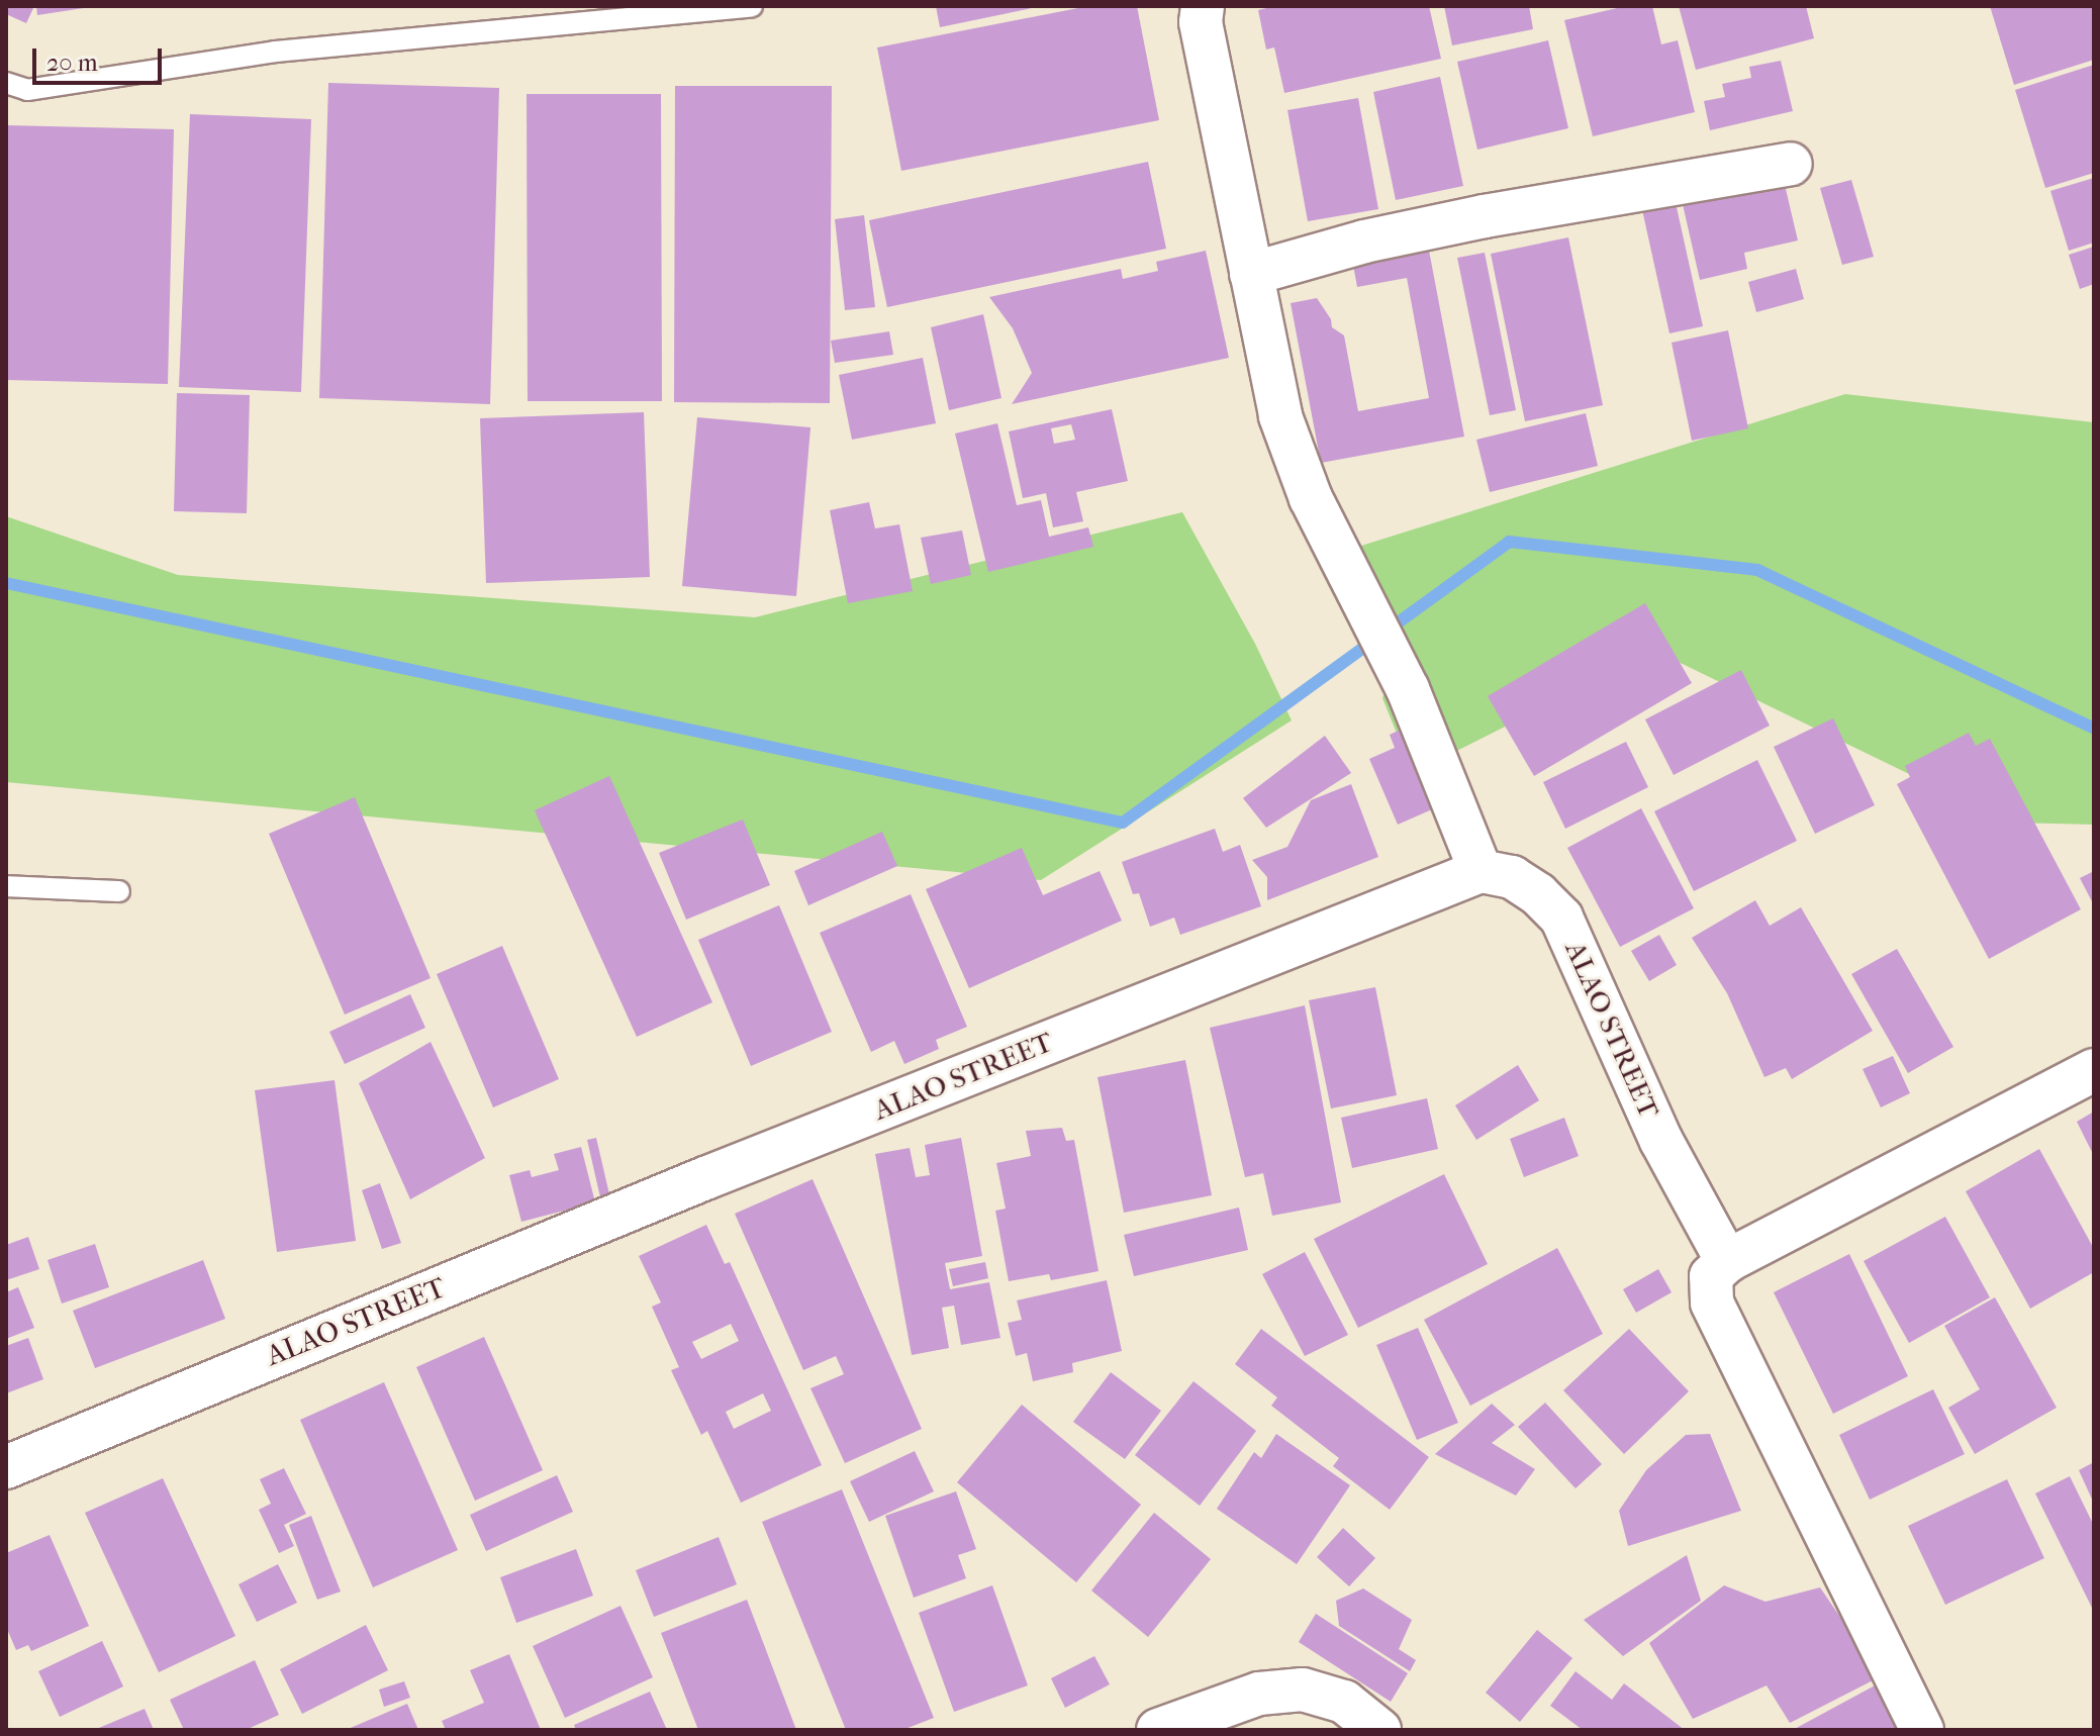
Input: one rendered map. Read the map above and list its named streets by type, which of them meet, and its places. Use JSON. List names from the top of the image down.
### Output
{
  "streets": {
    "street": ["ALAO STREET"]
  },
  "scale_bar": "20 m"
}
